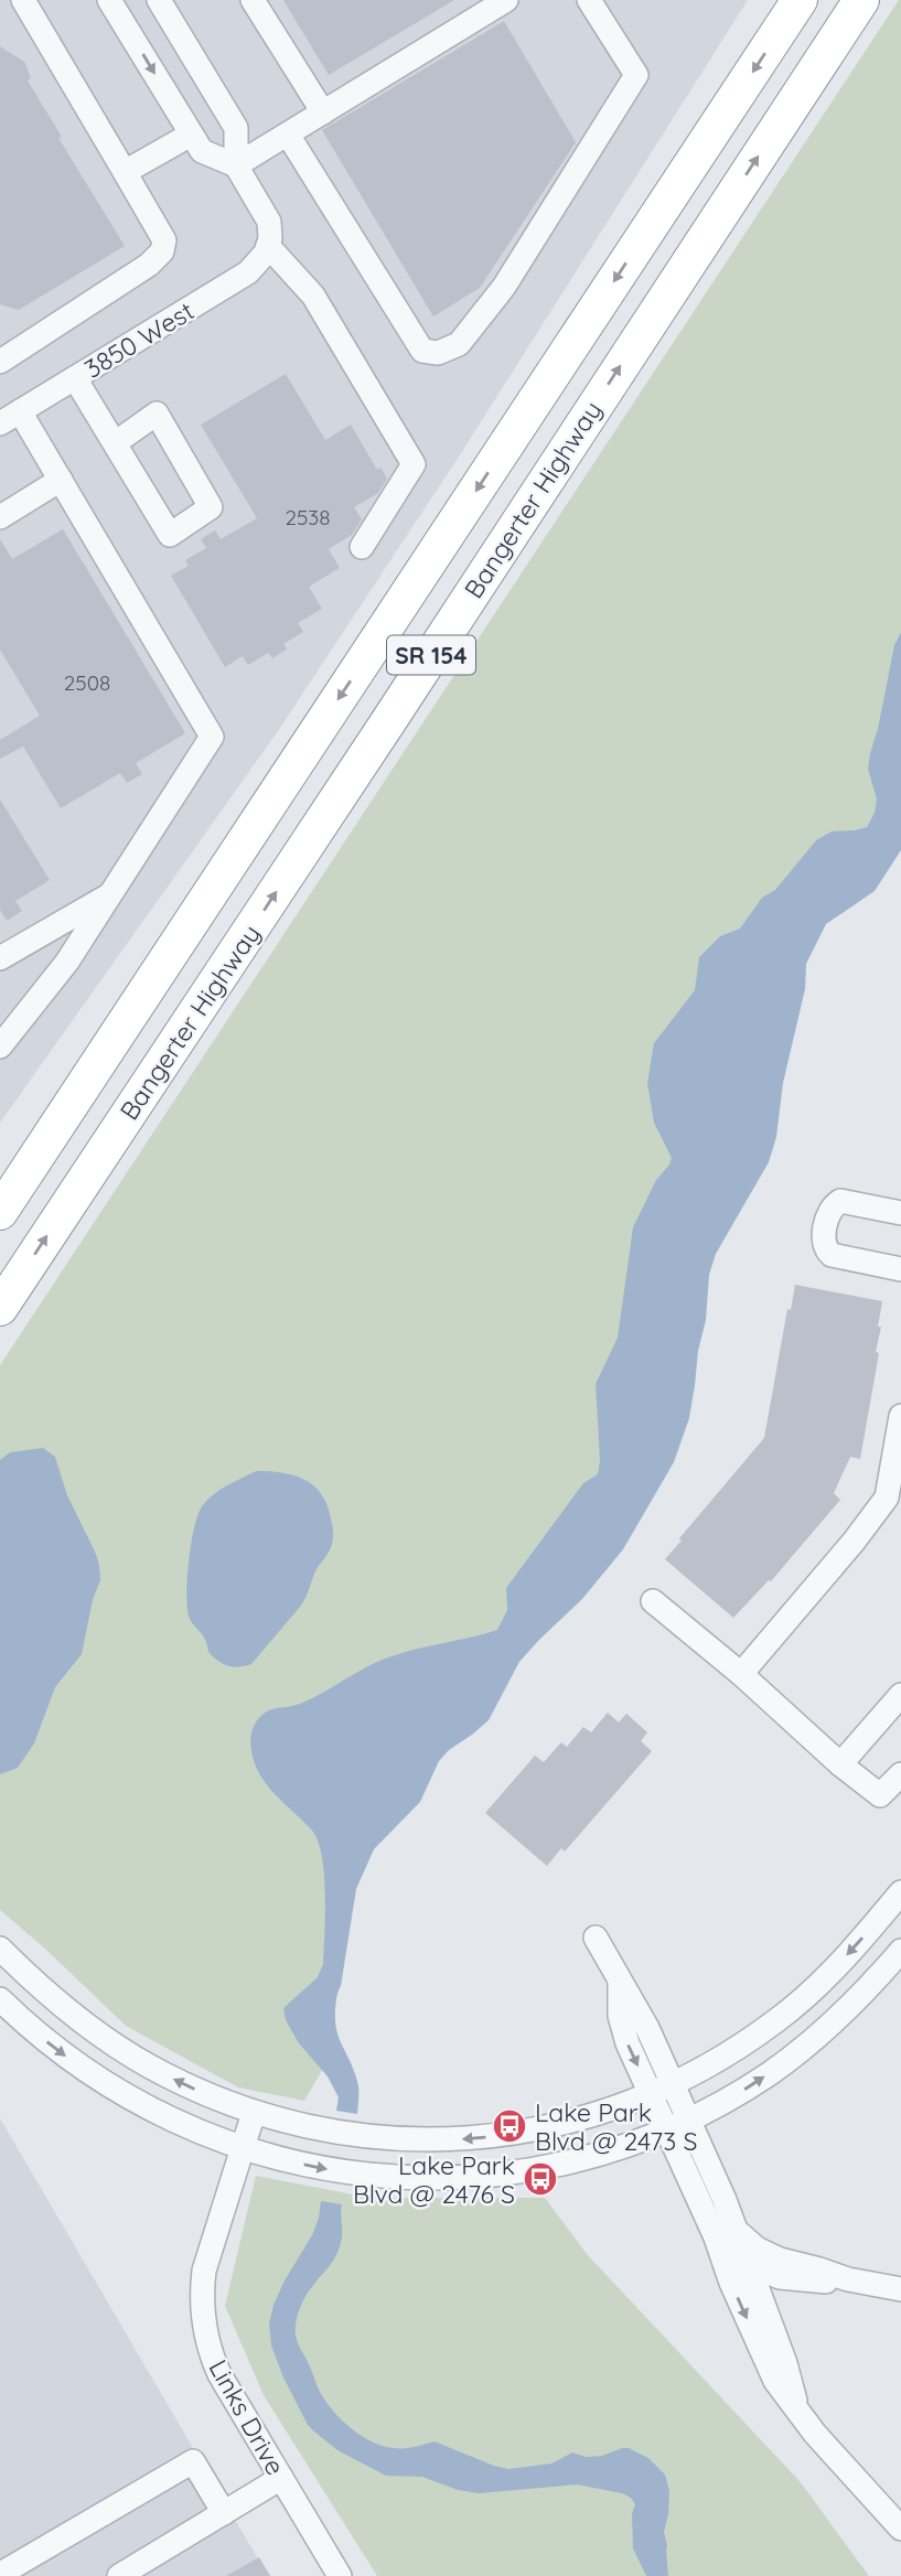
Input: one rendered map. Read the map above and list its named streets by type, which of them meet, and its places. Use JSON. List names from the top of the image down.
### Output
{
  "streets": {
    "highway": ["Bangerter Highway", "SR 154"],
    "street": ["3850 West", "Links Drive"]
  },
  "places": {
    "bus stop": ["Lake Park Blvd @ 2473 S", "Lake Park Blvd @ 2476 S"]
  },
  "house_numbers": ["2538", "2508"]
}
